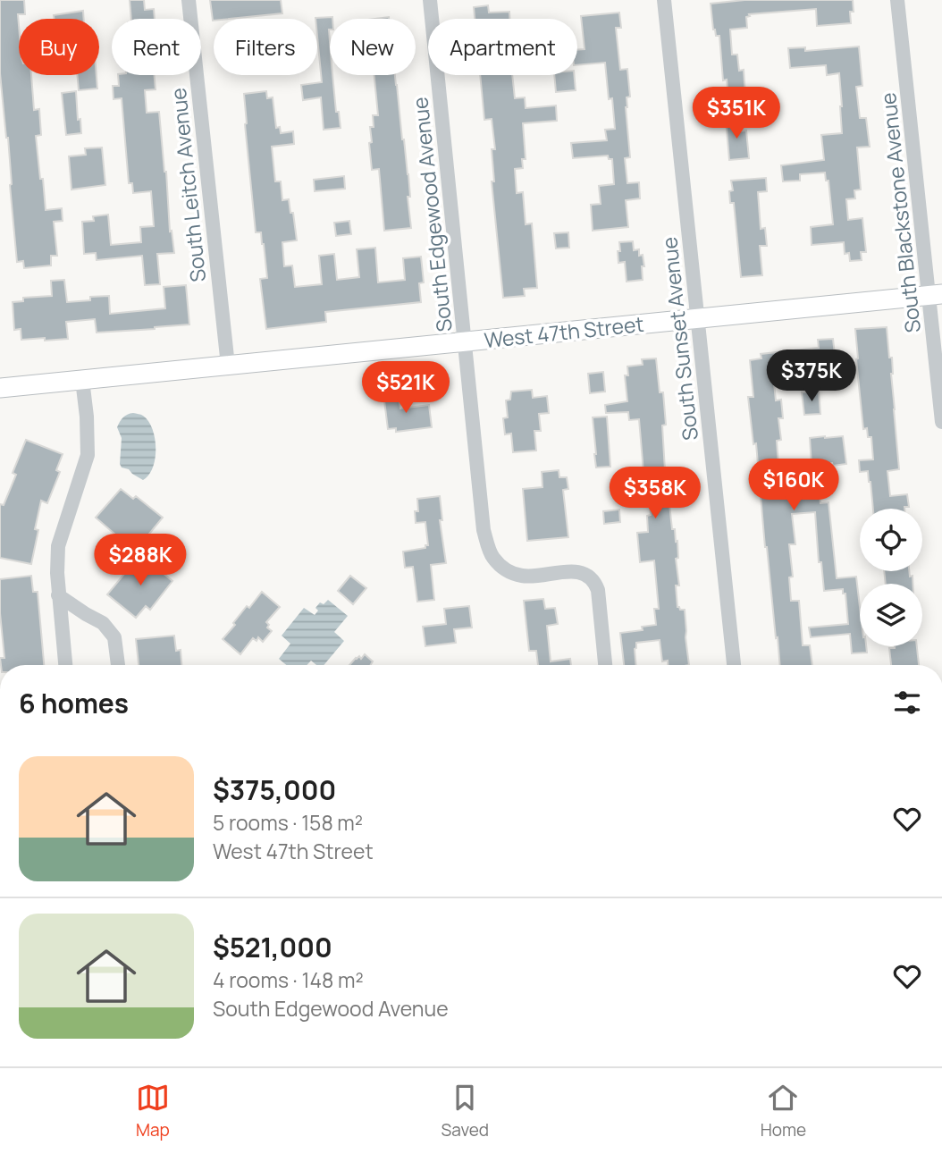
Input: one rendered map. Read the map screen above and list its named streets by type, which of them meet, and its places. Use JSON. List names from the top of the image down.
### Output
{
  "streets": {
    "main road": ["West 47th Street"],
    "street": [
      "South Leitch Avenue",
      "South Blackstone Avenue",
      "South Edgewood Avenue",
      "South Sunset Avenue"
    ]
  },
  "crossings": [
    ["South Leitch Avenue", "West 47th Street"],
    ["South Blackstone Avenue", "West 47th Street"],
    ["South Edgewood Avenue", "West 47th Street"],
    ["West 47th Street", "South Sunset Avenue"]
  ],
  "page": {
    "chip": [
      "Buy",
      "Rent",
      "Filters",
      "New",
      "Apartment"
    ],
    "price": [
      "$351K",
      "$375K",
      "$521K",
      "$160K",
      "$358K",
      "$288K"
    ],
    "heading": "6 homes",
    "list": [
      {
        "name": "$375,000",
        "note": "5 rooms · 158 m² · West 47th Street"
      },
      {
        "name": "$521,000",
        "note": "4 rooms · 148 m² · South Edgewood Avenue"
      }
    ],
    "tabs": ["Map", "Saved", "Home"]
  }
}
